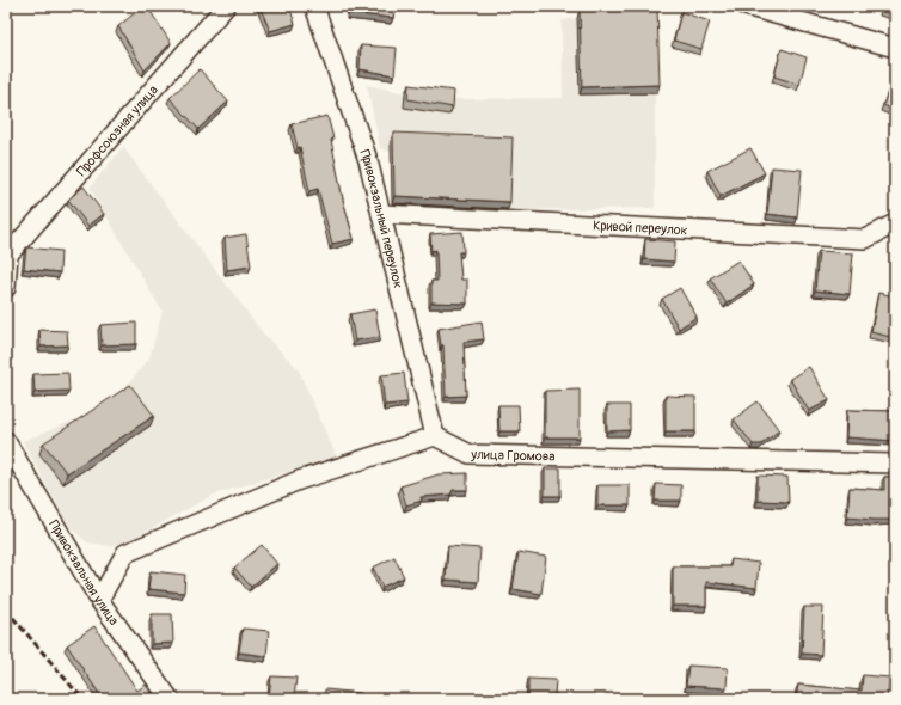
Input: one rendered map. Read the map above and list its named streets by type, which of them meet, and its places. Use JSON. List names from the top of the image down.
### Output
{
  "streets": {
    "street": [
      "Профсоюзная улица",
      "Привокзальный переулок",
      "Кривой переулок",
      "улица Громова",
      "Привокзальная улица"
    ]
  },
  "crossings": [
    ["Привокзальный переулок", "Кривой переулок"],
    ["Привокзальный переулок", "улица Громова"]
  ]
}
